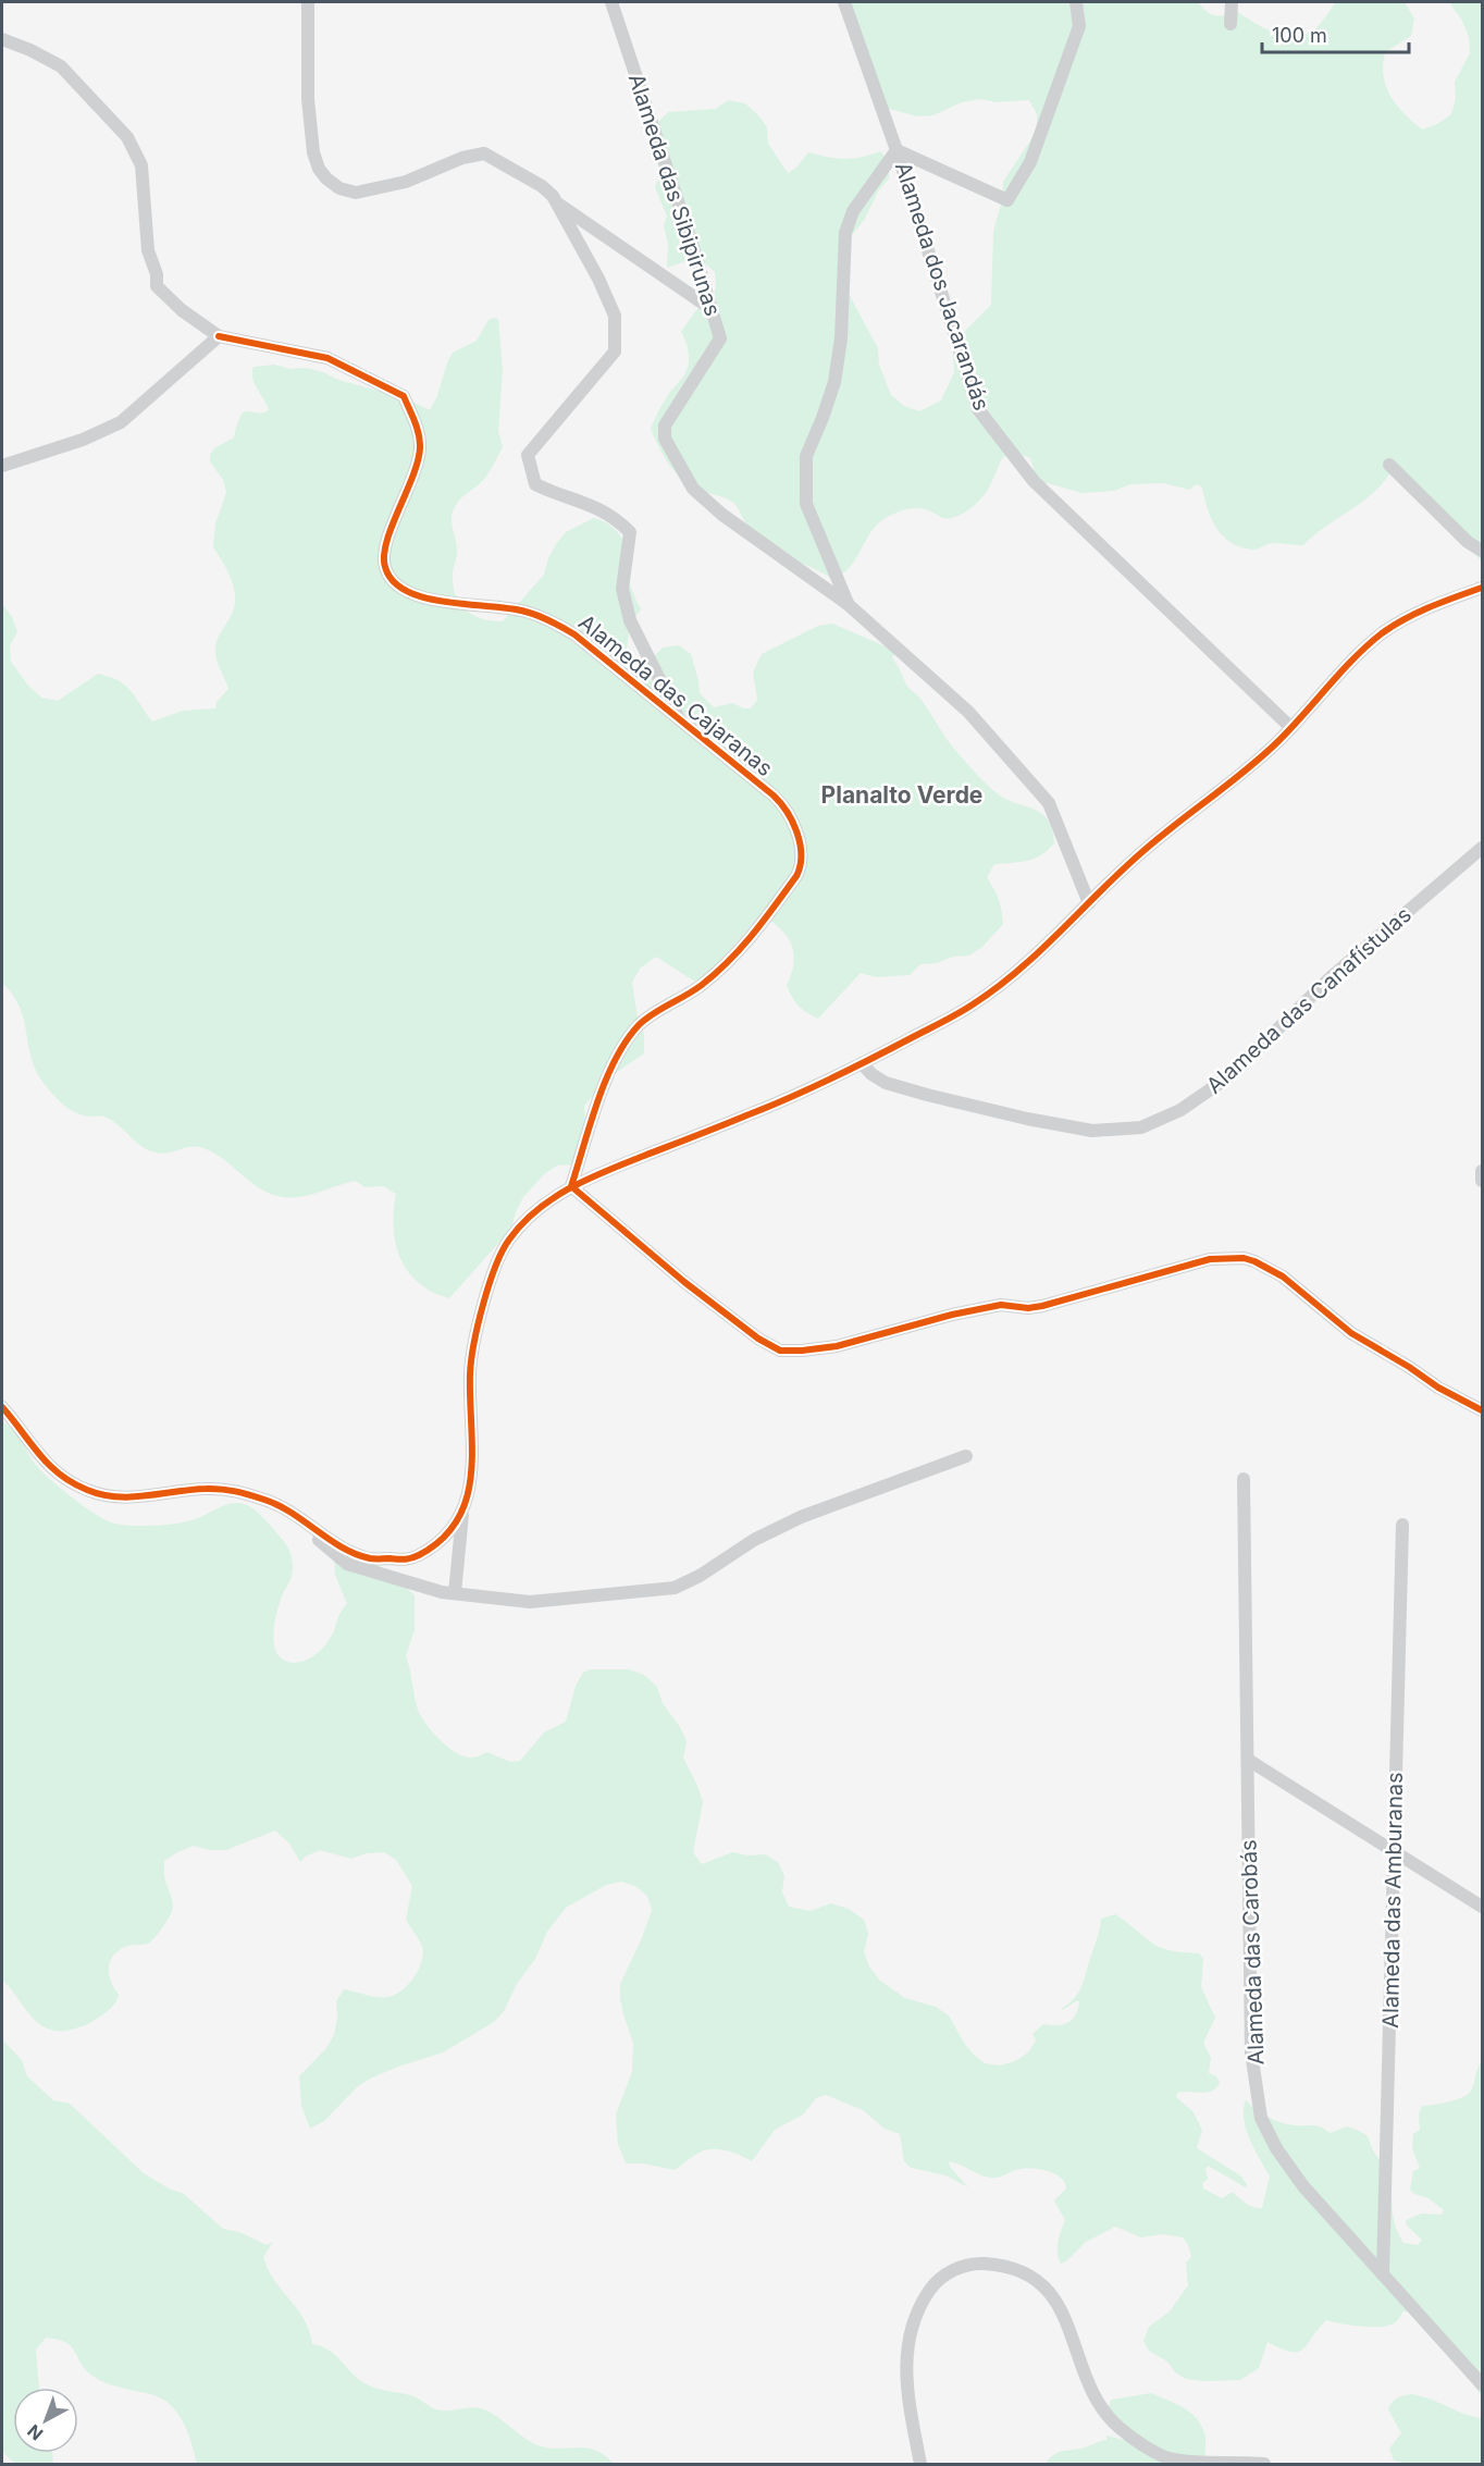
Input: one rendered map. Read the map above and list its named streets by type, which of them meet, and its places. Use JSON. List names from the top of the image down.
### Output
{
  "streets": {
    "street": [
      "Alameda das Sibipirunas",
      "Alameda dos Jacarandás",
      "Alameda das Cajaranas",
      "Alameda das Canafístulas",
      "Alameda das Amburanas",
      "Alameda das Carobás"
    ]
  },
  "crossings": [
    ["Alameda das Amburanas", "Alameda das Carobás"]
  ],
  "districts": ["Planalto Verde"],
  "scale_bar": "100 m",
  "north": "bottom left"
}
